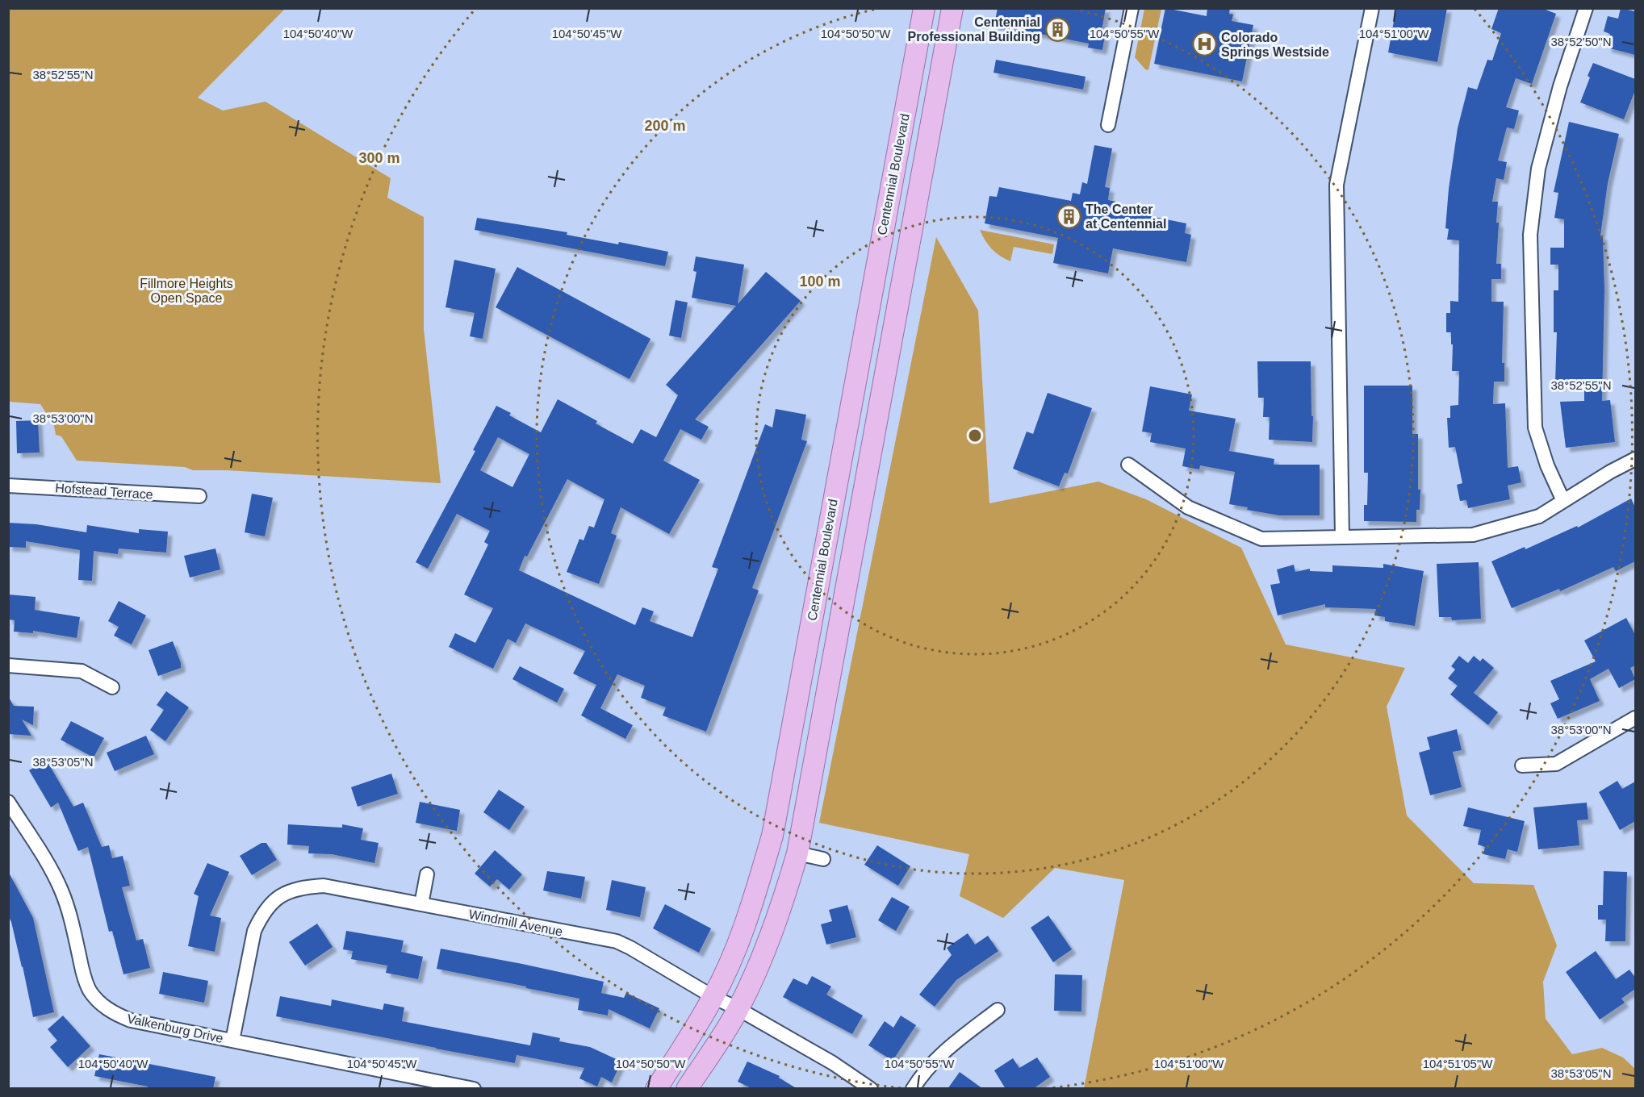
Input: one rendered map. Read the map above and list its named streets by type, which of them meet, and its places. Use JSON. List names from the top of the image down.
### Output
{
  "streets": {
    "main road": ["Centennial Boulevard"],
    "street": ["Hofstead Terrace", "Windmill Avenue", "Valkenburg Drive"]
  },
  "crossings": [
    ["Centennial Boulevard", "Windmill Avenue"],
    ["Windmill Avenue", "Valkenburg Drive"]
  ],
  "parks": ["Fillmore Heights Open Space"],
  "places": {
    "building": ["Centennial Professional Building", "The Center at Centennial"],
    "hospital": ["Colorado Springs Westside"]
  },
  "coordinates": [
    "104°50'40\"W",
    "104°50'45\"W",
    "104°50'50\"W",
    "104°50'55\"W",
    "104°51'00\"W",
    "38°52'50\"N",
    "38°52'55\"N",
    "38°53'00\"N",
    "38°53'05\"N",
    "104°51'05\"W"
  ],
  "rings": ["200 m", "300 m", "100 m"]
}
